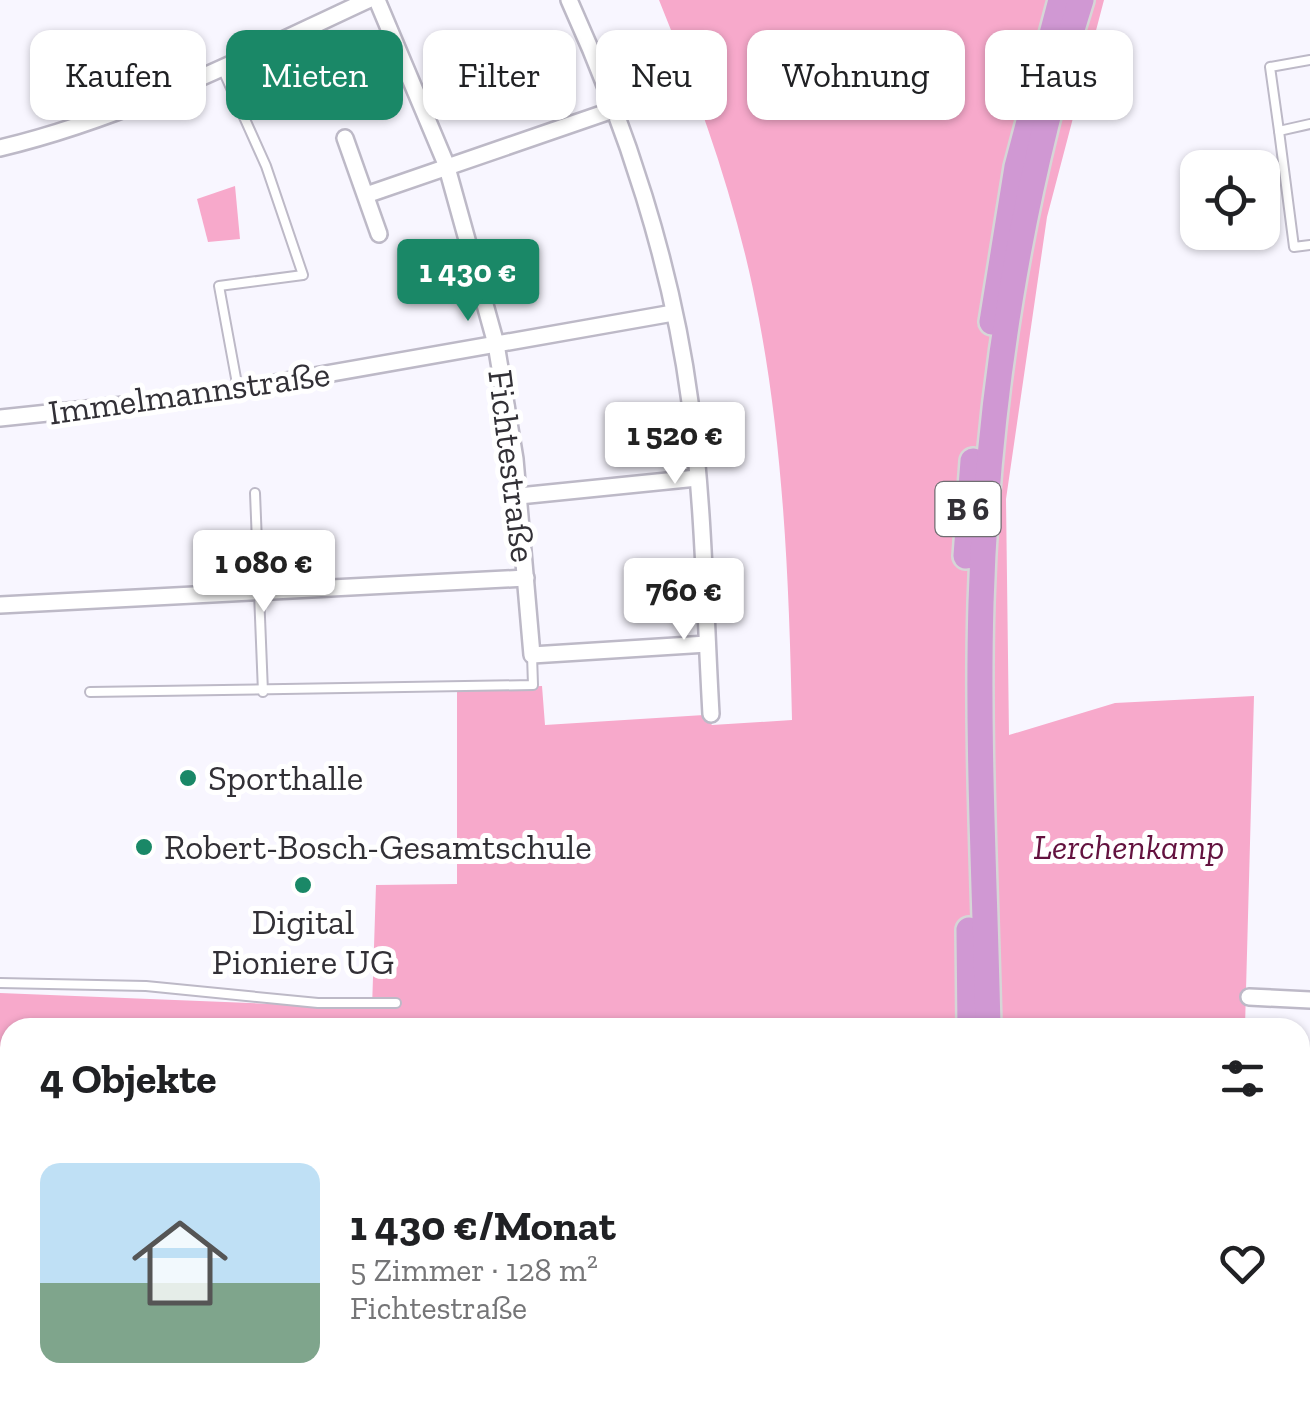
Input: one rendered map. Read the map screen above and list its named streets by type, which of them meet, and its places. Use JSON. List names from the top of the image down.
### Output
{
  "streets": {
    "highway": ["B 6"],
    "street": ["Immelmannstraße", "Fichtestraße"]
  },
  "crossings": [
    ["Immelmannstraße", "Fichtestraße"]
  ],
  "parks": ["Lerchenkamp"],
  "places": ["Sporthalle", "Robert-Bosch-Gesamtschule", "Digital Pioniere UG"],
  "page": {
    "chip": [
      "Kaufen",
      "Mieten",
      "Filter",
      "Neu",
      "Wohnung",
      "Haus"
    ],
    "price": [
      "1 430 €",
      "1 520 €",
      "1 080 €",
      "760 €"
    ],
    "heading": "4 Objekte",
    "list": [
      {
        "name": "1 430 €/Monat",
        "note": "5 Zimmer · 128 m² · Fichtestraße"
      }
    ]
  }
}
